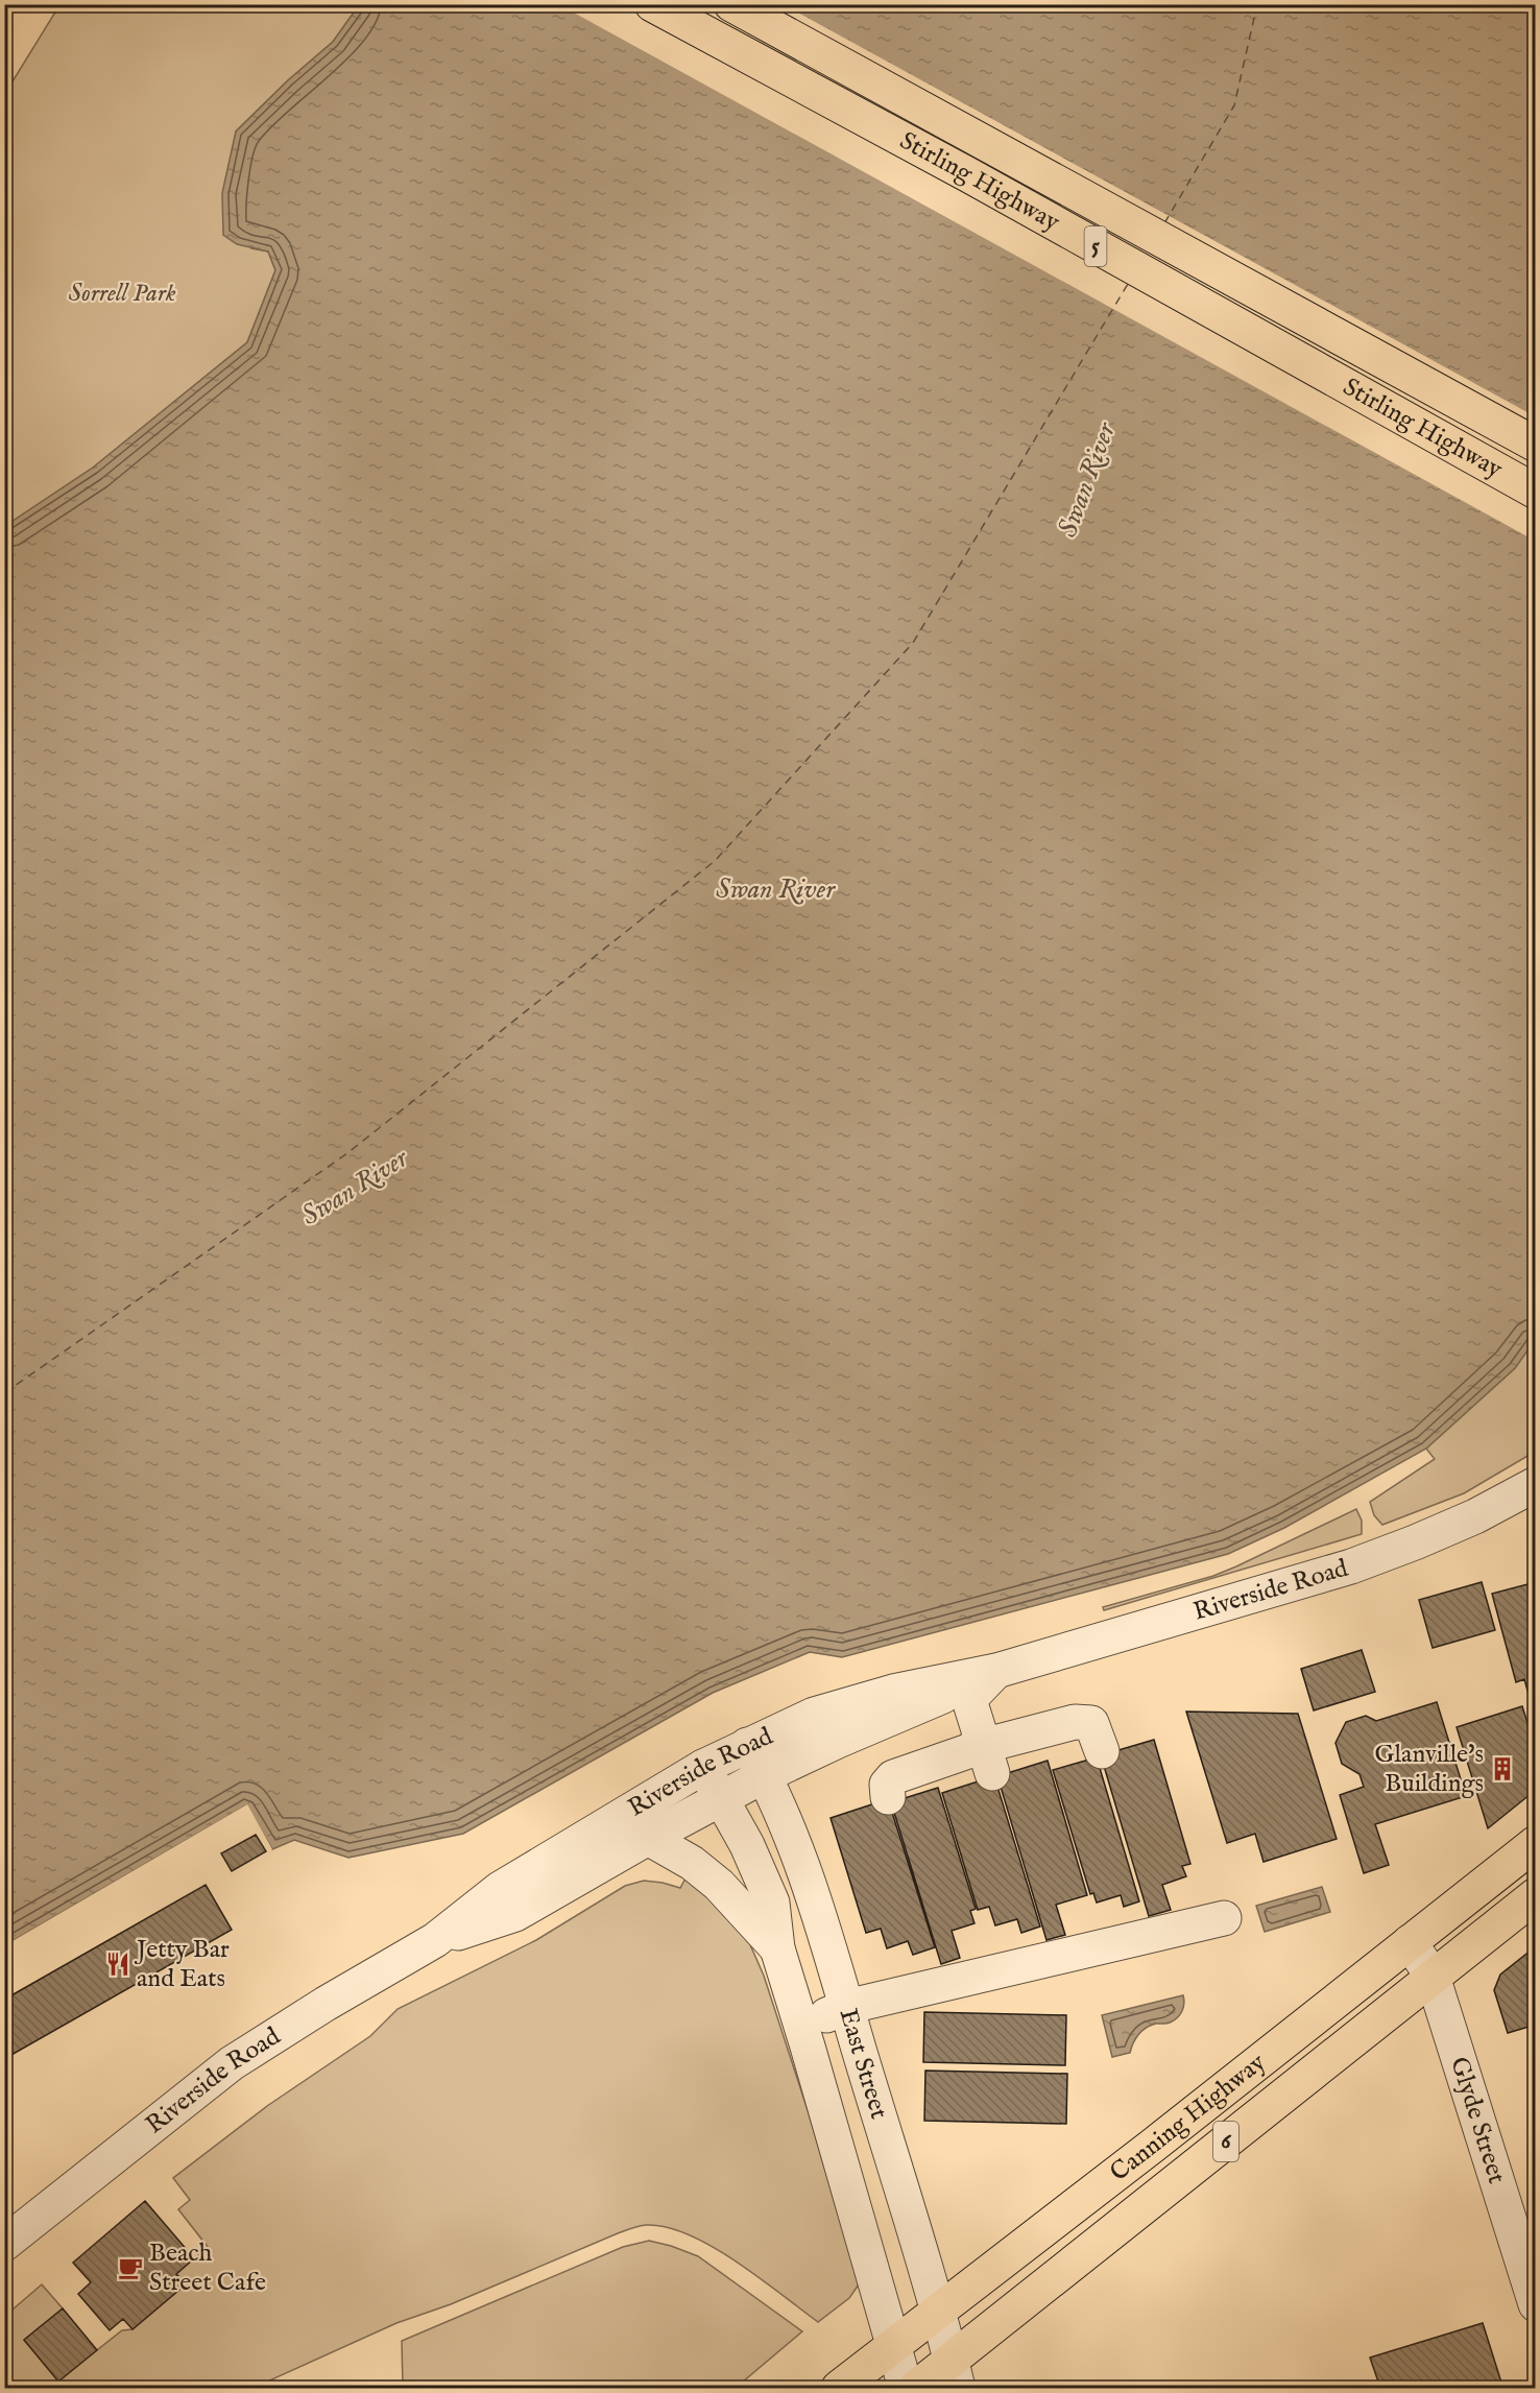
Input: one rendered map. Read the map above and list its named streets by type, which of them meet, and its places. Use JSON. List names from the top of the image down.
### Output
{
  "streets": {
    "main road": [
      "Stirling Highway",
      "5",
      "Canning Highway",
      "6"
    ],
    "street": ["Riverside Road", "East Street", "Glyde Street"]
  },
  "crossings": [
    ["Riverside Road", "East Street"],
    ["East Street", "Canning Highway"],
    ["Canning Highway", "Glyde Street"]
  ],
  "water": ["Swan River"],
  "parks": ["Sorrell Park"],
  "places": {
    "building": ["Glanville's Buildings"],
    "restaurant": ["Jetty Bar and Eats"],
    "cafe": ["Beach Street Cafe"]
  }
}
